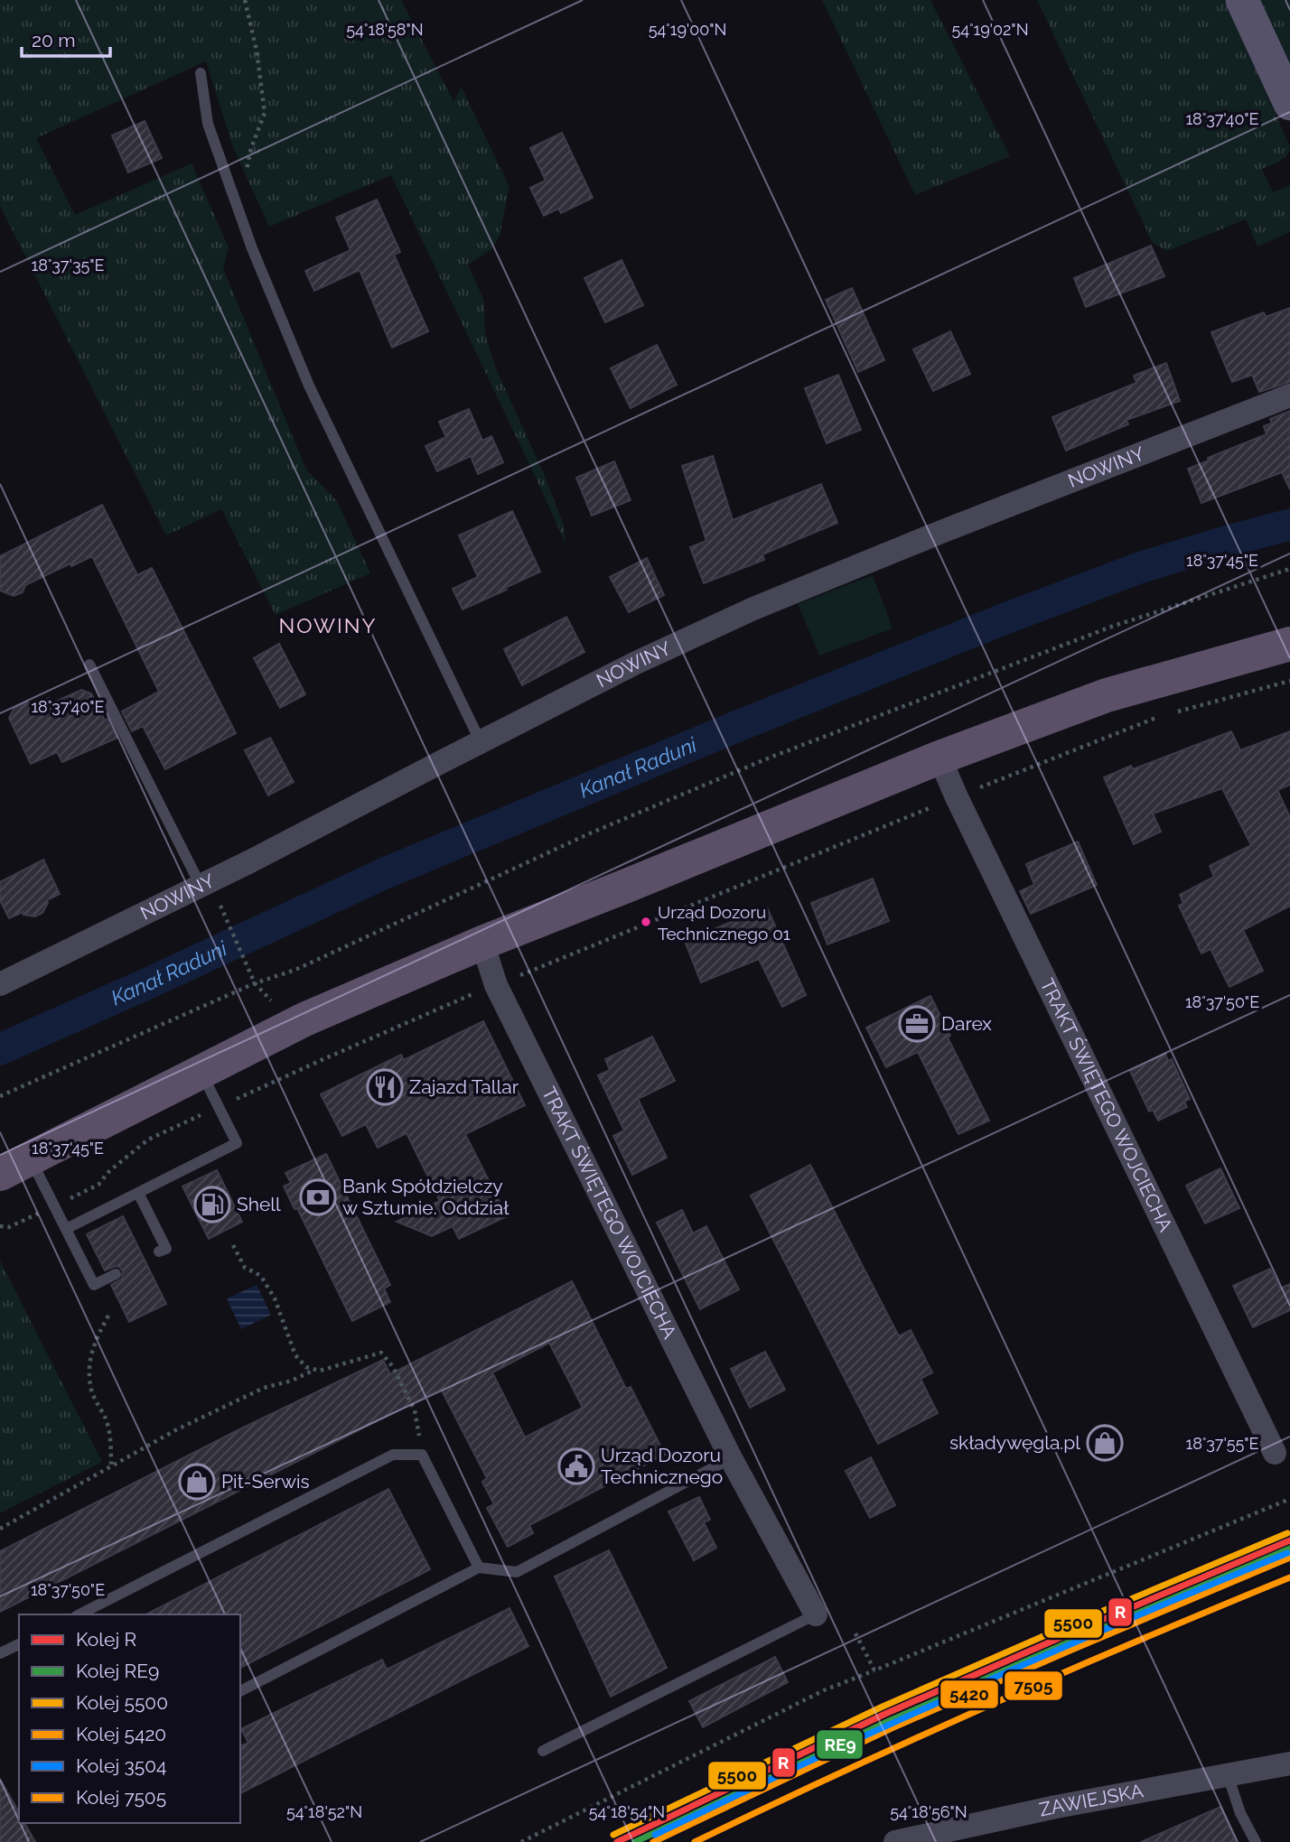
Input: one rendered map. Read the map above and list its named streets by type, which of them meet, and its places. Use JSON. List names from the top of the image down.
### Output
{
  "streets": {
    "street": ["NOWINY", "TRAKT ŚWIĘTEGO WOJCIECHA", "ZAWIEJSKA"]
  },
  "districts": ["NOWINY"],
  "water": ["Kanał Raduni"],
  "places": {
    "other": ["Urząd Dozoru Technicznego 01"],
    "office": ["Darex"],
    "restaurant": ["Zajazd Tallar"],
    "bank": ["Bank Spółdzielczy w Sztumie. Oddział"],
    "fuel station": ["Shell"],
    "shop": ["składywęgla.pl", "Pit-Serwis"],
    "public building": ["Urząd Dozoru Technicznego"]
  },
  "lines": [
    "rail line 5500",
    "rail line R",
    "rail line RE9",
    "rail line 3504",
    "rail line 5420",
    "rail line 7505"
  ],
  "legend": [
    "Kolej R",
    "Kolej RE9",
    "Kolej 5500",
    "Kolej 5420",
    "Kolej 3504",
    "Kolej 7505"
  ],
  "scale_bar": "20 m",
  "coordinates": [
    "54°18'58\"N",
    "54°19'00\"N",
    "54°19'02\"N",
    "18°37'40\"E",
    "18°37'35\"E",
    "18°37'45\"E",
    "18°37'50\"E",
    "18°37'55\"E",
    "54°18'52\"N",
    "54°18'54\"N",
    "54°18'56\"N"
  ]
}
